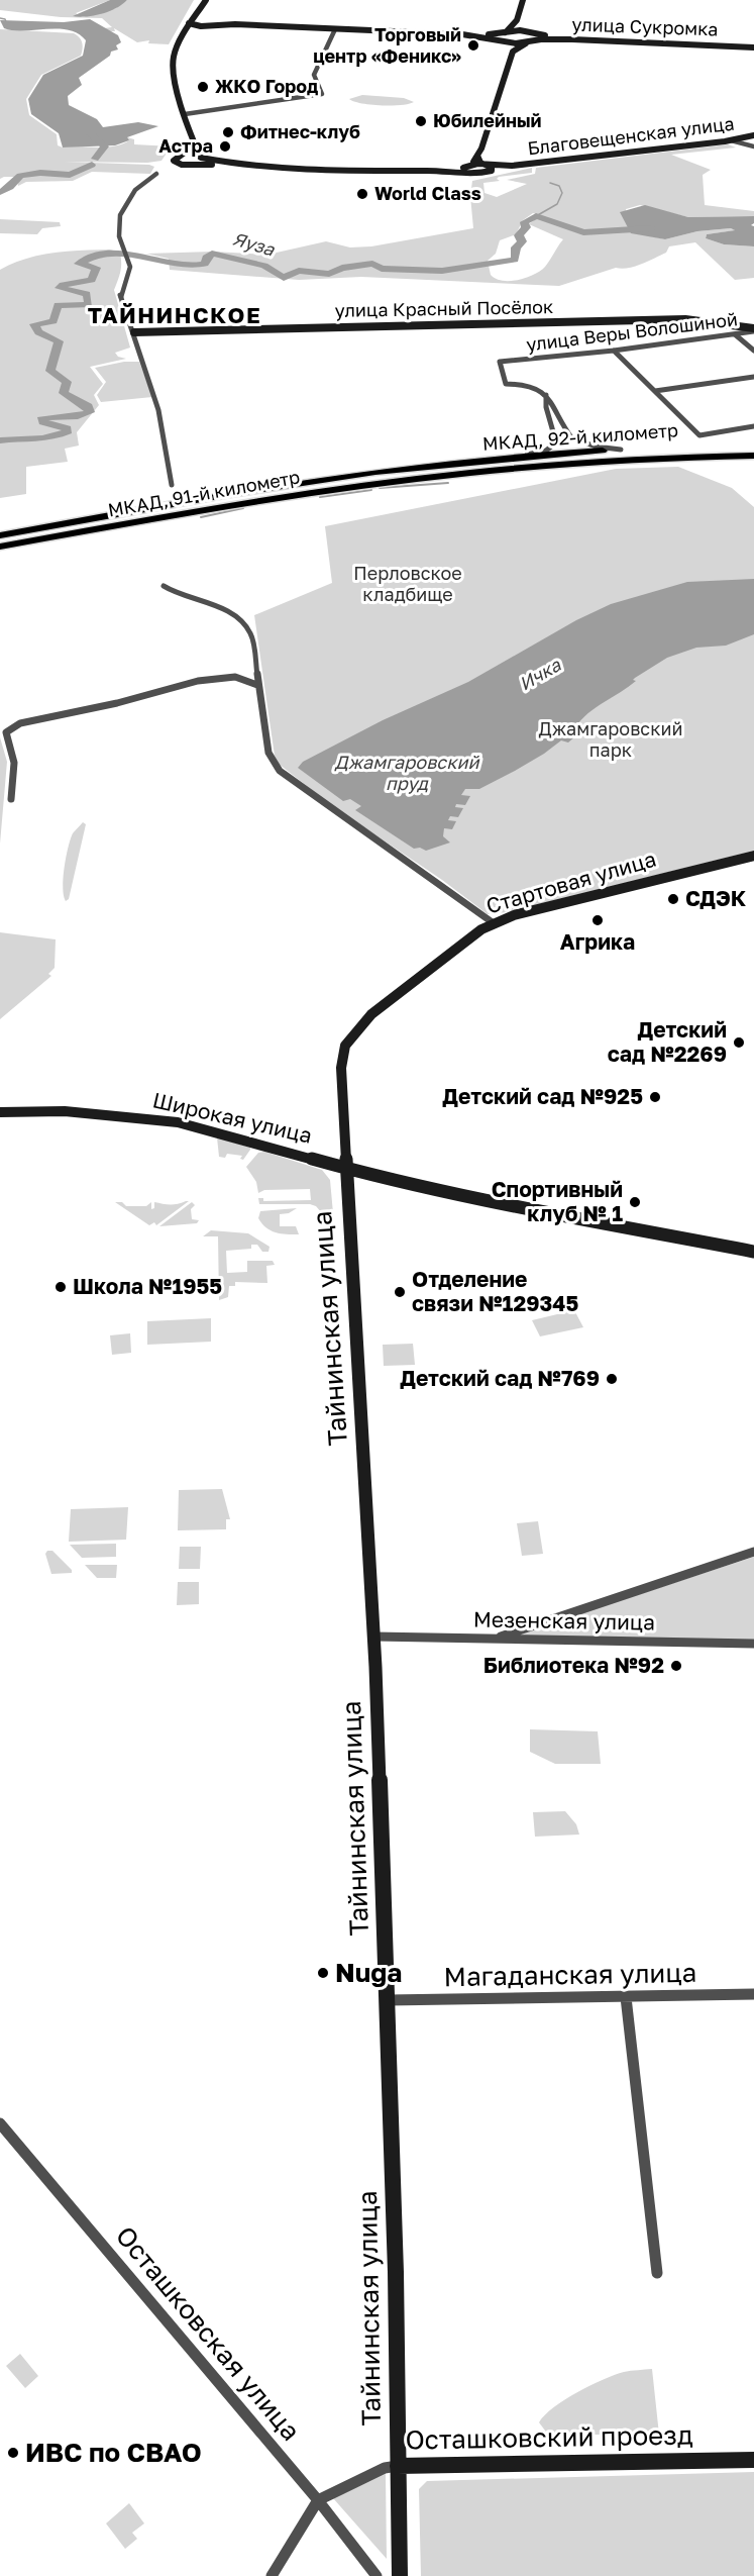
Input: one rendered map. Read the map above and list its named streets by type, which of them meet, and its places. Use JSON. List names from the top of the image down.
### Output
{
  "streets": {
    "highway": ["МКАД, 92-й километр", "МКАД, 91-й километр"],
    "street": [
      "улица Сукромка",
      "Благовещенская улица",
      "улица Красный Посёлок",
      "улица Веры Волошиной",
      "Стартовая улица",
      "Широкая улица",
      "Тайнинская улица",
      "Мезенская улица",
      "Магаданская улица",
      "Осташковская улица",
      "Осташковский проезд"
    ]
  },
  "crossings": [
    ["улица Красный Посёлок", "улица Веры Волошиной"],
    ["МКАД, 92-й километр", "МКАД, 91-й километр"],
    ["Стартовая улица", "Широкая улица"],
    ["Стартовая улица", "Тайнинская улица"],
    ["Широкая улица", "Тайнинская улица"],
    ["Тайнинская улица", "Мезенская улица"],
    ["Тайнинская улица", "Магаданская улица"],
    ["Тайнинская улица", "Осташковский проезд"],
    ["Осташковская улица", "Осташковский проезд"]
  ],
  "districts": ["ТАЙНИНСКОЕ"],
  "water": ["Яуза", "Ичка", "Джамгаровский пруд"],
  "parks": ["Перловское кладбище", "Джамгаровский парк"],
  "places": [
    "Торговый центр «Феникс»",
    "ЖКО Город",
    "Юбилейный",
    "Фитнес-клуб",
    "Астра",
    "World Class",
    "СДЭК",
    "Агрика",
    "Детский сад №2269",
    "Детский сад №925",
    "Спортивный клуб № 1",
    "Школа №1955",
    "Отделение связи №129345",
    "Детский сад №769",
    "Библиотека №92",
    "Nuga",
    "ИВС по СВАО"
  ]
}
